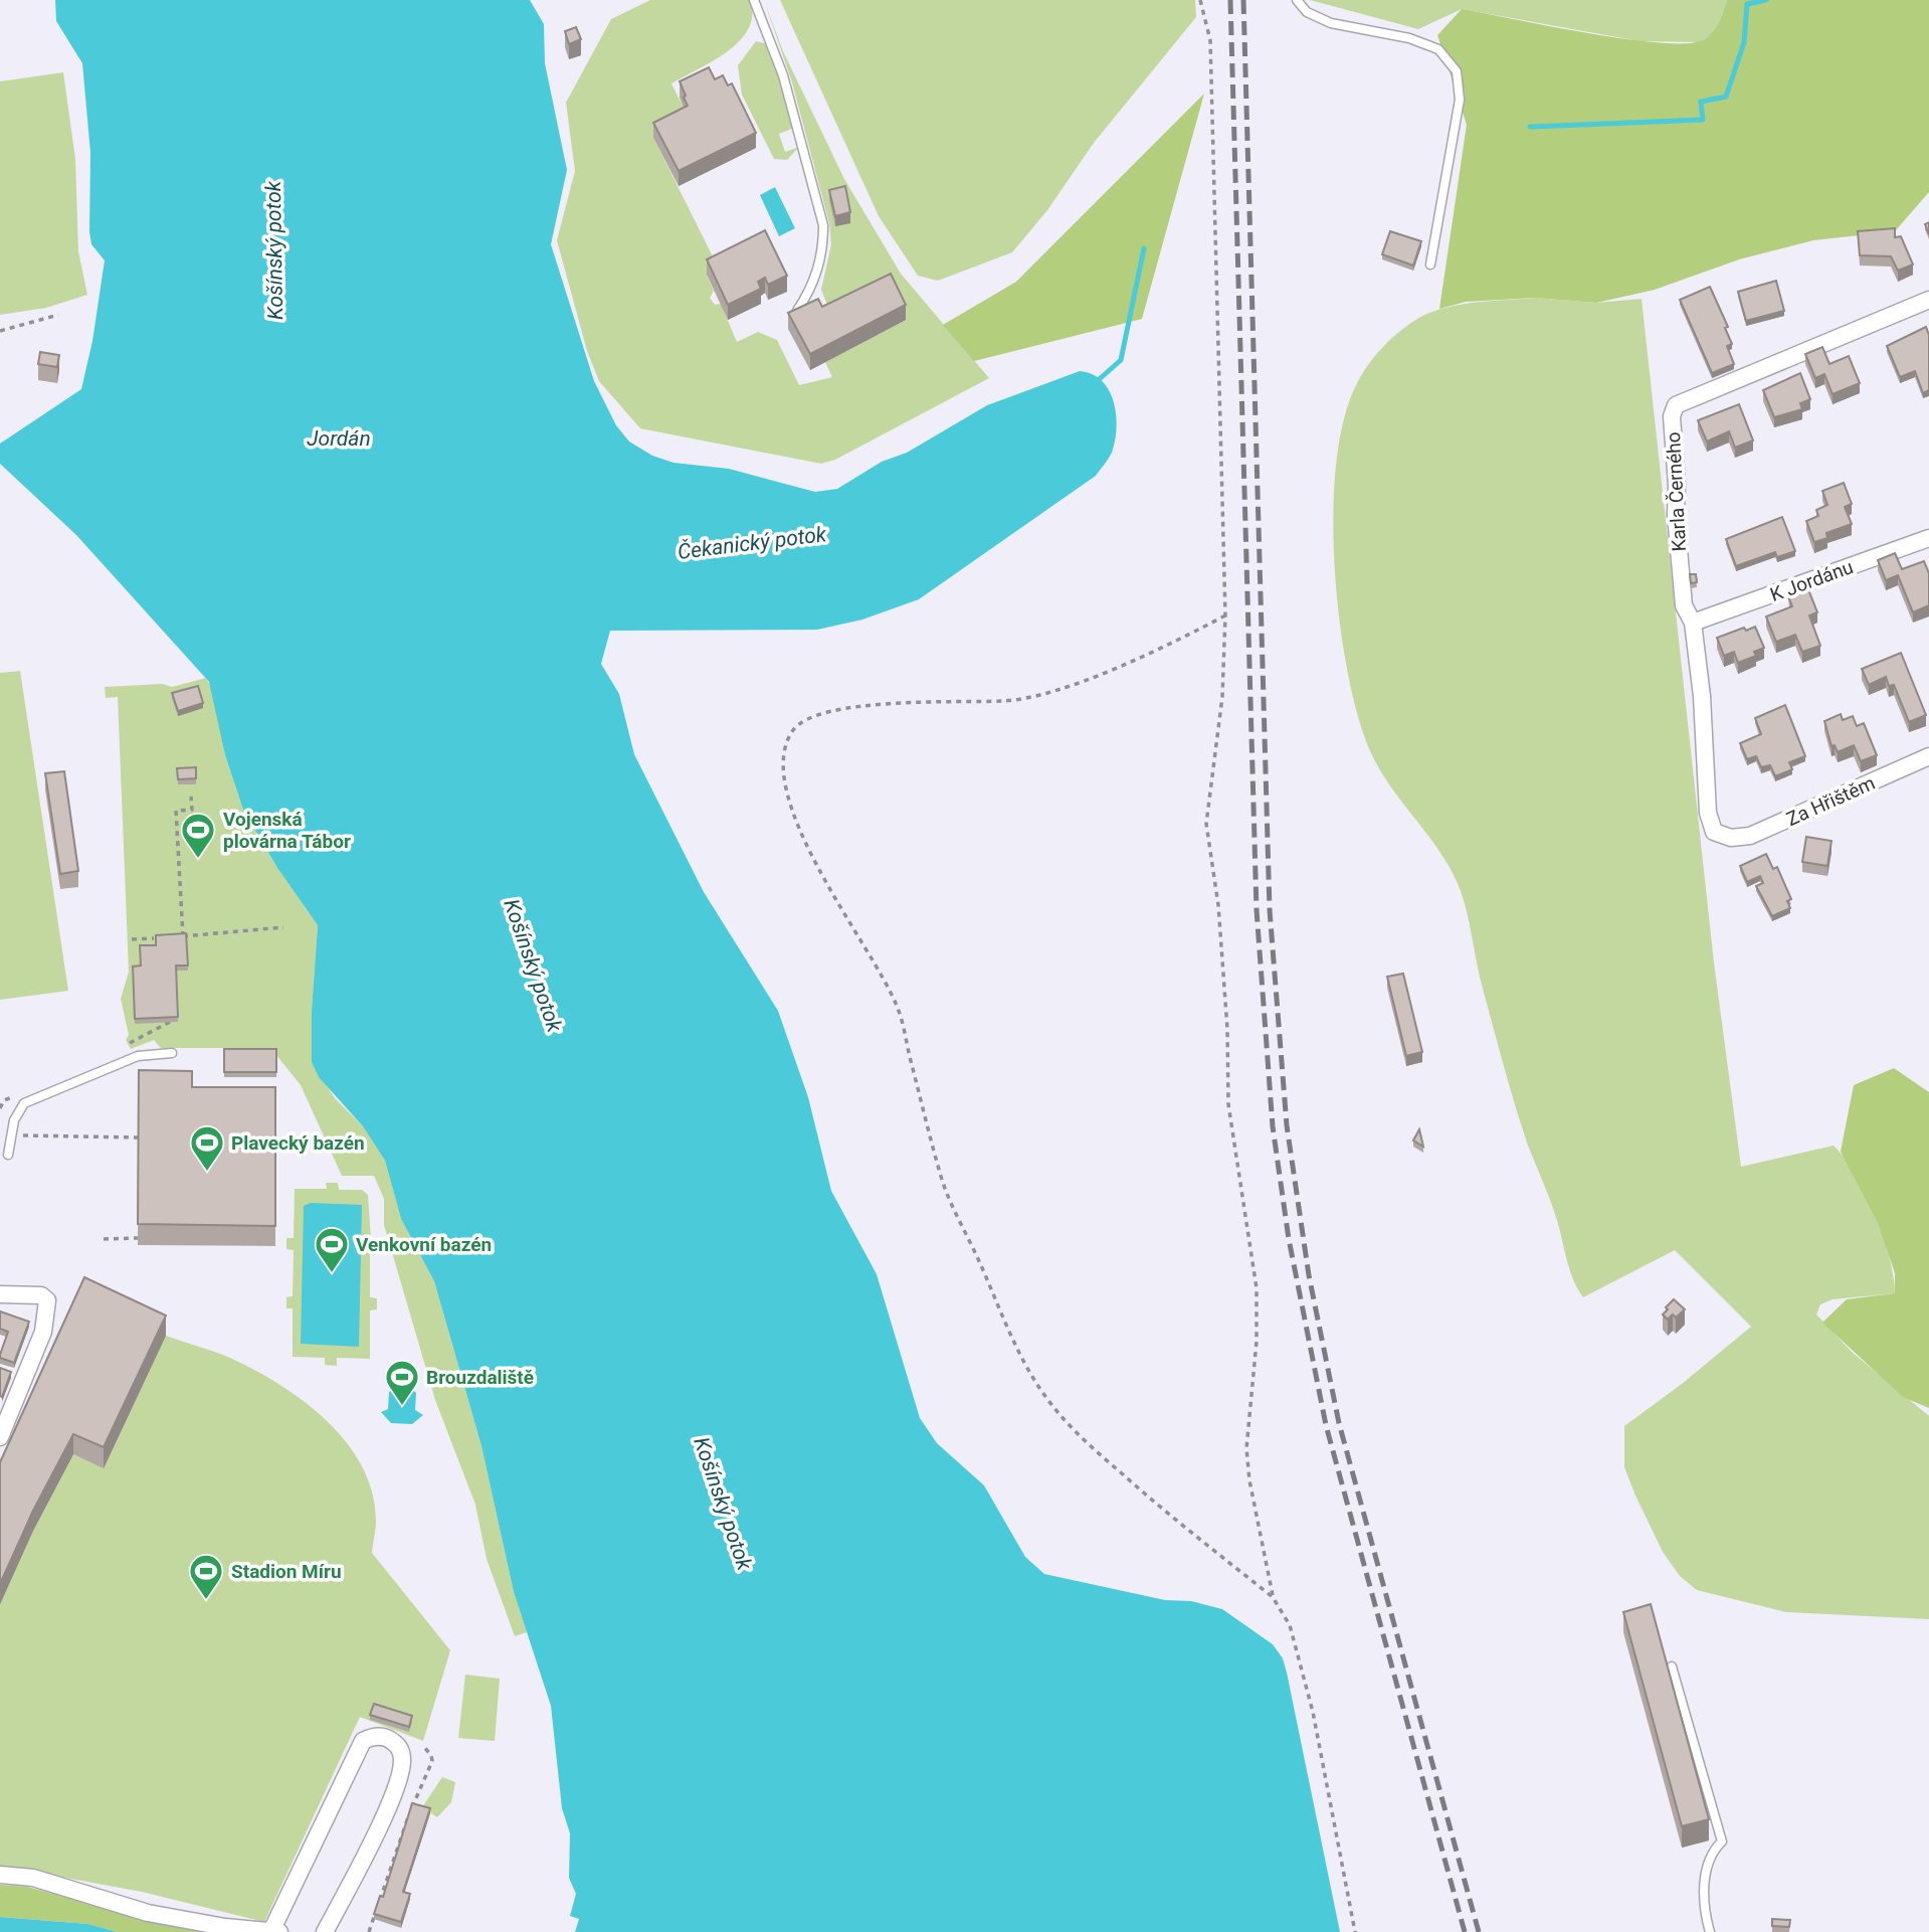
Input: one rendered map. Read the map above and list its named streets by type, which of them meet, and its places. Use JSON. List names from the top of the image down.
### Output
{
  "streets": {
    "street": ["Karla Černého", "K Jordánu", "Za Hřištěm"]
  },
  "crossings": [
    ["Karla Černého", "K Jordánu"],
    ["Karla Černého", "Za Hřištěm"]
  ],
  "water": ["Košínský potok", "Jordán", "Čekanický potok"],
  "places": {
    "sports": [
      "Vojenská plovárna Tábor",
      "Plavecký bazén",
      "Venkovní bazén",
      "Brouzdaliště",
      "Stadion Míru"
    ]
  }
}
